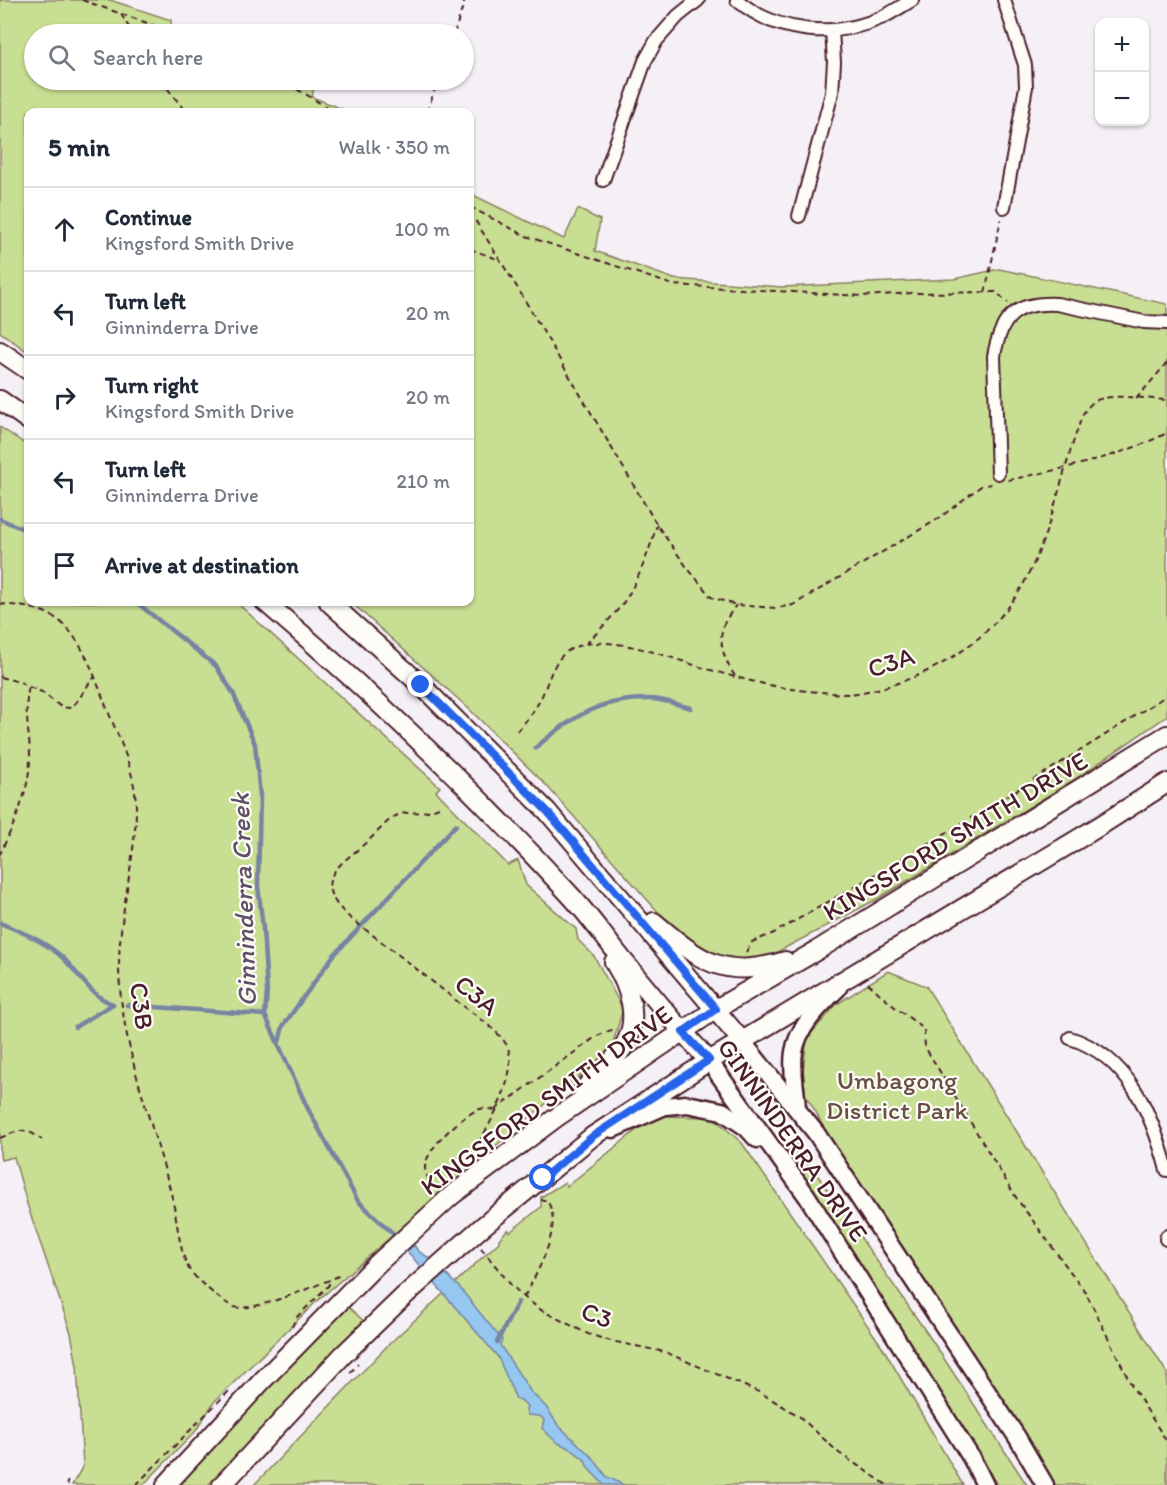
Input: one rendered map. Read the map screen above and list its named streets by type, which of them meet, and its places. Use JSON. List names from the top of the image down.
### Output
{
  "streets": {
    "main road": ["KINGSFORD SMITH DRIVE", "GINNINDERRA DRIVE"],
    "path": ["C3A", "C3B", "C3"]
  },
  "crossings": [
    ["KINGSFORD SMITH DRIVE", "GINNINDERRA DRIVE"]
  ],
  "water": ["Ginninderra Creek"],
  "parks": ["Umbagong District Park"],
  "page": {
    "map_buttons": ["+", "−"],
    "search": "Search here",
    "heading": ["5 min", "Walk · 350 m"],
    "list": [
      ["Continue", "Kingsford Smith Drive", "100 m"],
      ["Turn left", "Ginninderra Drive", "20 m"],
      ["Turn right", "Kingsford Smith Drive", "20 m"],
      ["Turn left", "Ginninderra Drive", "210 m"],
      "Arrive at destination"
    ]
  }
}
